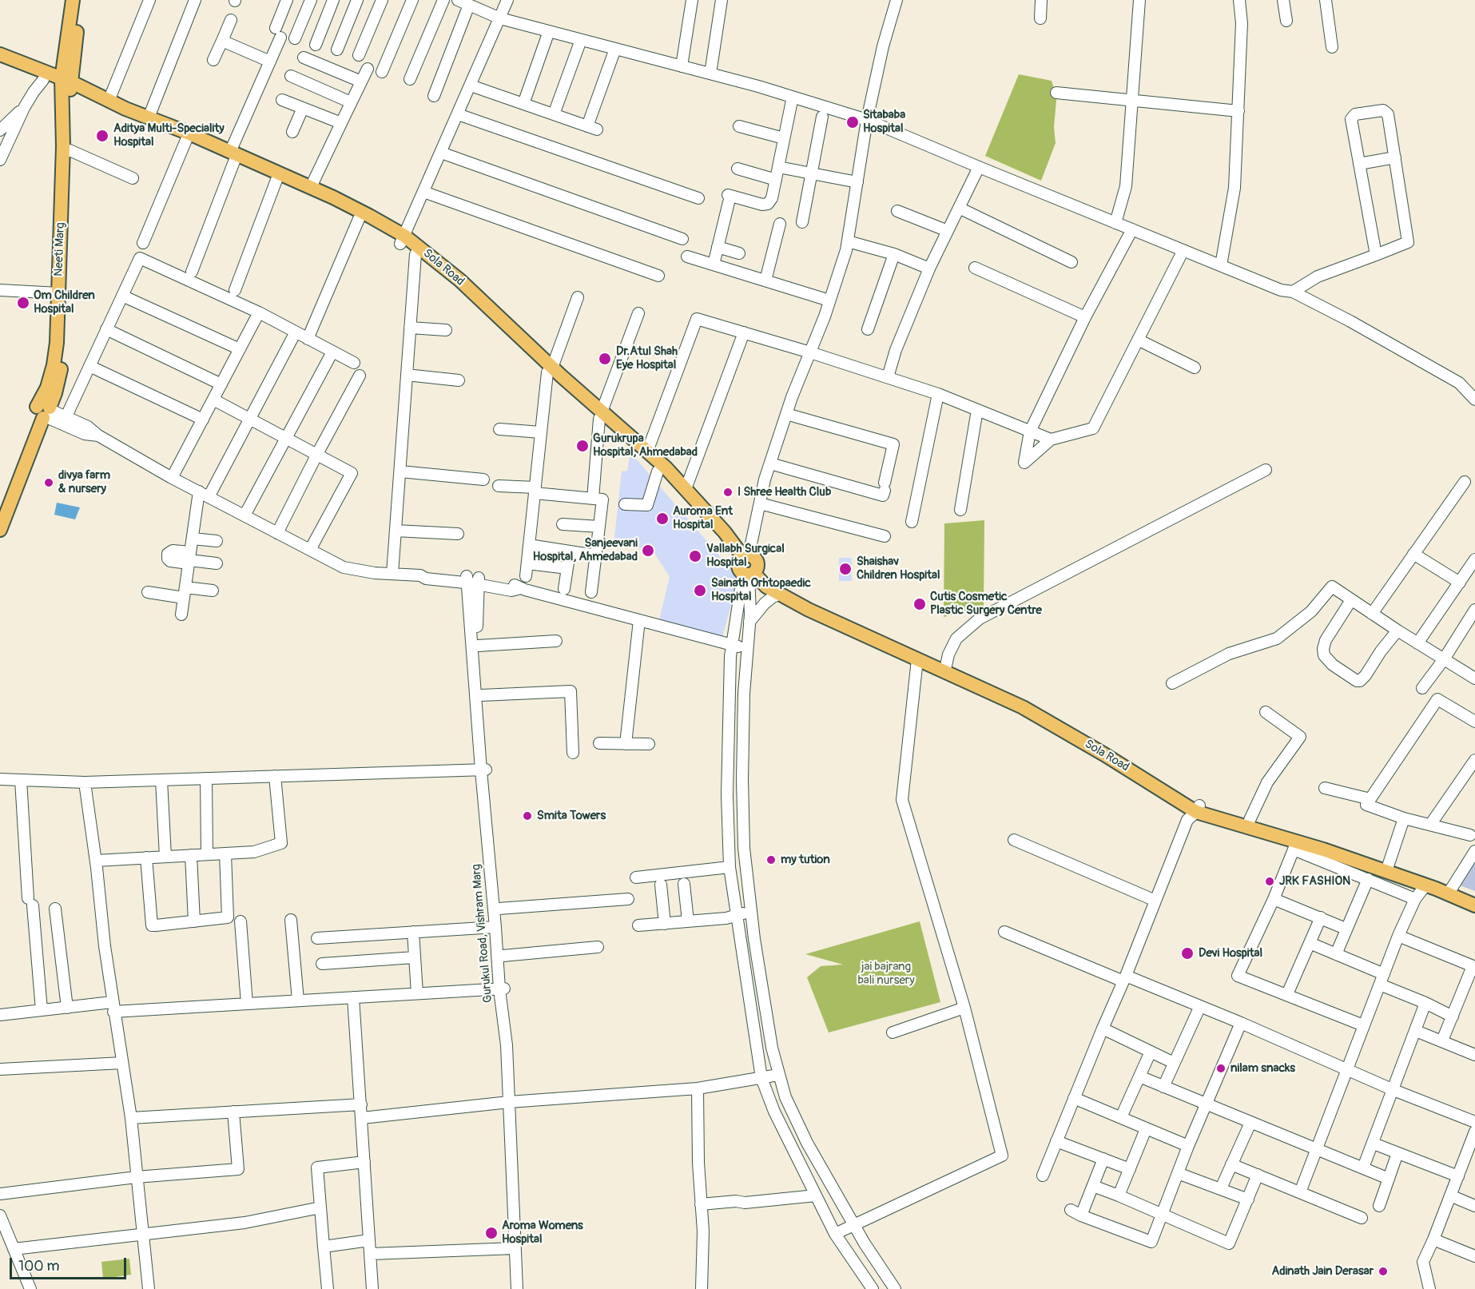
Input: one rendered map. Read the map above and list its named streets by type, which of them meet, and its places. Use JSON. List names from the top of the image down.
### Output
{
  "streets": {
    "main road": ["Neeti Marg", "Sola Road"],
    "street": ["Gurukul Road, Vishram Marg"]
  },
  "crossings": [
    ["Neeti Marg", "Sola Road"]
  ],
  "parks": ["jai bajrang bali nursery"],
  "places": [
    "Sitababa Hospital",
    "Aditya Multi-Speciality Hospital",
    "Om Children Hospital",
    "Dr.Atul Shah Eye Hospital",
    "Gurukrupa Hospital, Ahmedabad",
    "divya farm & nursery",
    "I Shree Health Club",
    "Auroma Ent Hospital",
    "Sanjeevani Hospital, Ahmedabad",
    "Vallabh Surgical Hospital",
    "Shaishav Children Hospital",
    "Sainath Orhtopaedic Hospital",
    "Cutis Cosmetic Plastic Surgery Centre",
    "Smita Towers",
    "my tution",
    "JRK FASHION",
    "Devi Hospital",
    "nilam snacks",
    "Aroma Womens Hospital",
    "Adinath Jain Derasar"
  ],
  "scale_bar": "100 m"
}
